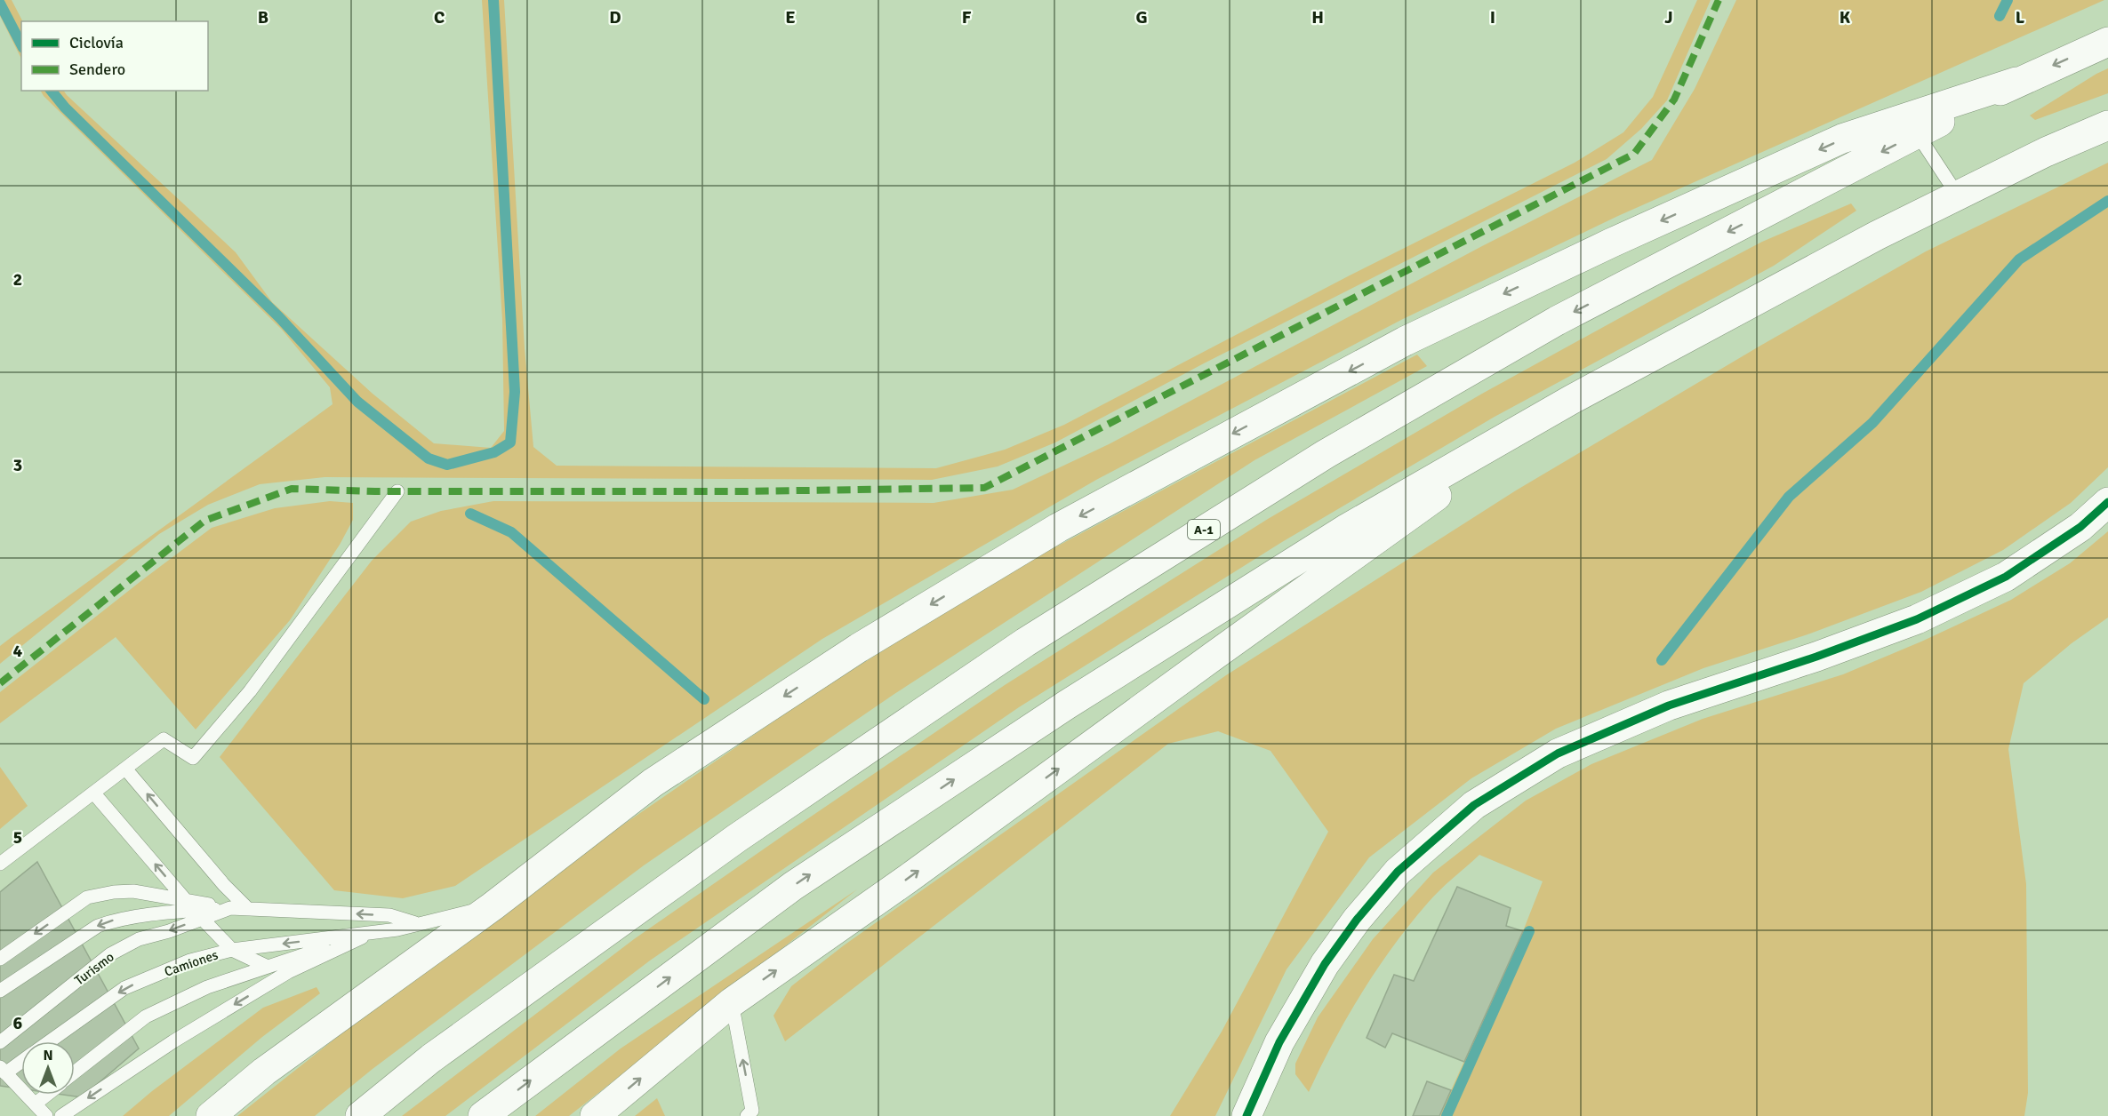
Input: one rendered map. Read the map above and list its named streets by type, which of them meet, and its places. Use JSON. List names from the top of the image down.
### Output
{
  "streets": {
    "main road": ["A-1"],
    "lane": ["Camiones", "Turismo"]
  },
  "crossings": [
    ["Camiones", "Turismo"]
  ],
  "legend": ["Ciclovía", "Sendero"],
  "north": "top",
  "grid": {
    "columns": [
      "B",
      "C",
      "D",
      "E",
      "F",
      "G",
      "H",
      "I",
      "J",
      "K",
      "L"
    ],
    "rows": [
      "2",
      "3",
      "4",
      "5",
      "6"
    ]
  }
}
